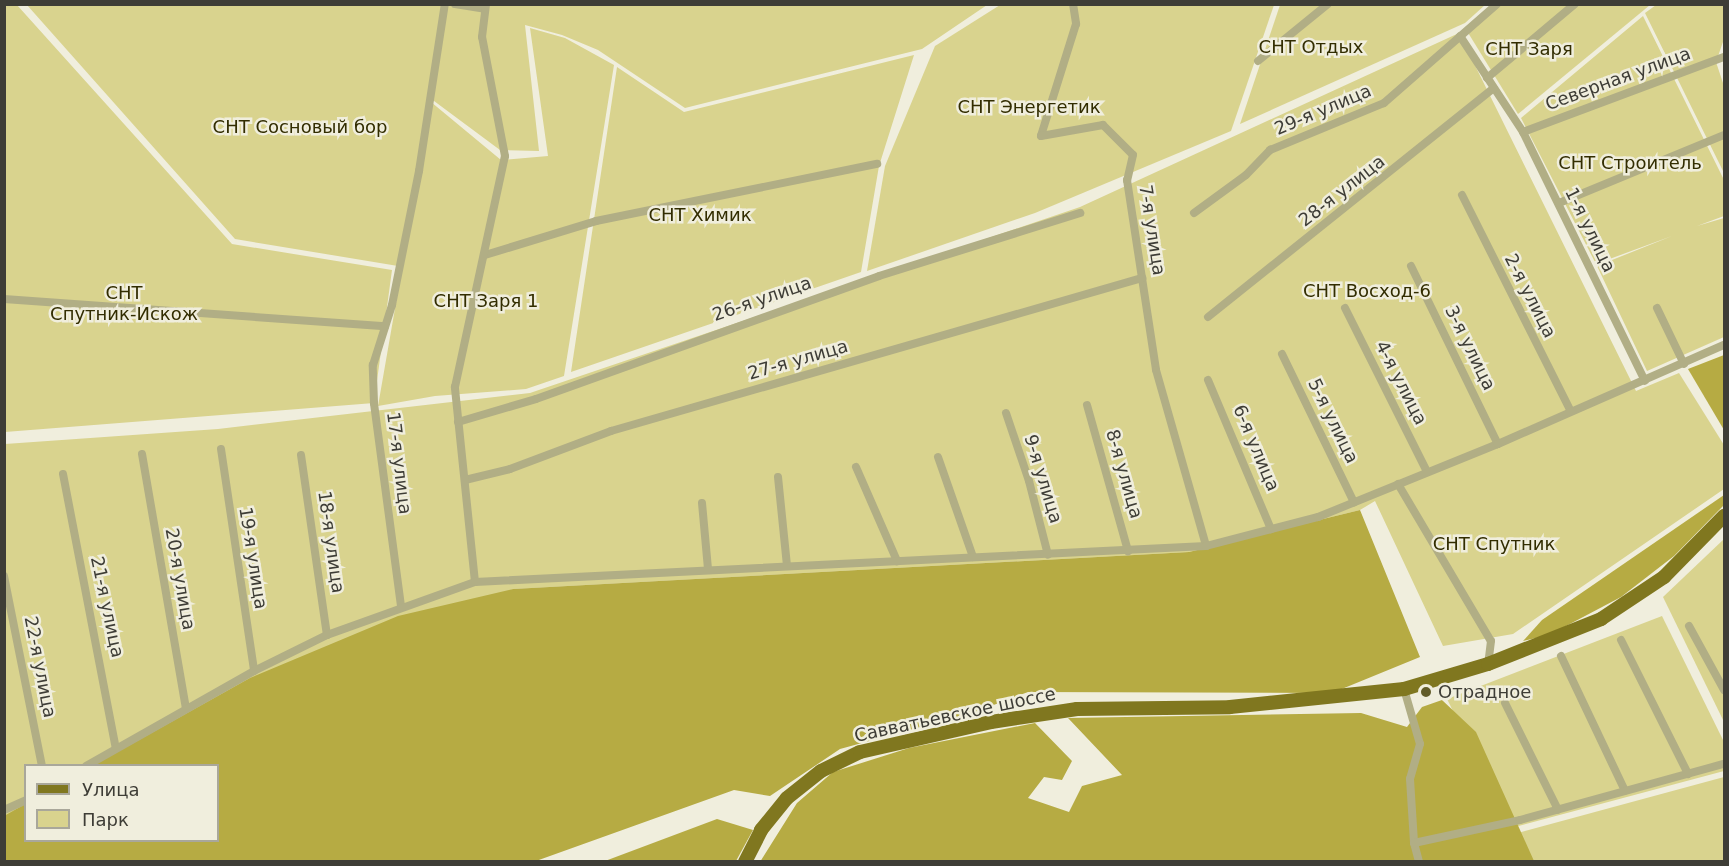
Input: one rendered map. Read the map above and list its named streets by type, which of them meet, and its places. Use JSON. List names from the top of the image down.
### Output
{
  "streets": {
    "main road": ["Савватьевское шоссе"],
    "street": [
      "Северная улица",
      "29-я улица",
      "28-я улица",
      "7-я улица",
      "1-я улица",
      "2-я улица",
      "26-я улица",
      "3-я улица",
      "27-я улица",
      "4-я улица",
      "5-я улица",
      "6-я улица",
      "17-я улица",
      "8-я улица",
      "9-я улица",
      "18-я улица",
      "19-я улица",
      "20-я улица",
      "21-я улица",
      "22-я улица"
    ]
  },
  "crossings": [
    ["Северная улица", "1-я улица"],
    ["29-я улица", "1-я улица"],
    ["28-я улица", "1-я улица"],
    ["7-я улица", "27-я улица"]
  ],
  "parks": [
    "СНТ Отдых",
    "СНТ Заря",
    "СНТ Энергетик",
    "СНТ Сосновый бор",
    "СНТ Строитель",
    "СНТ Химик",
    "СНТ Восход-6",
    "СНТ Спутник-Искож",
    "СНТ Заря 1",
    "СНТ Спутник"
  ],
  "places": ["Отрадное"],
  "legend": ["Улица", "Парк"]
}
